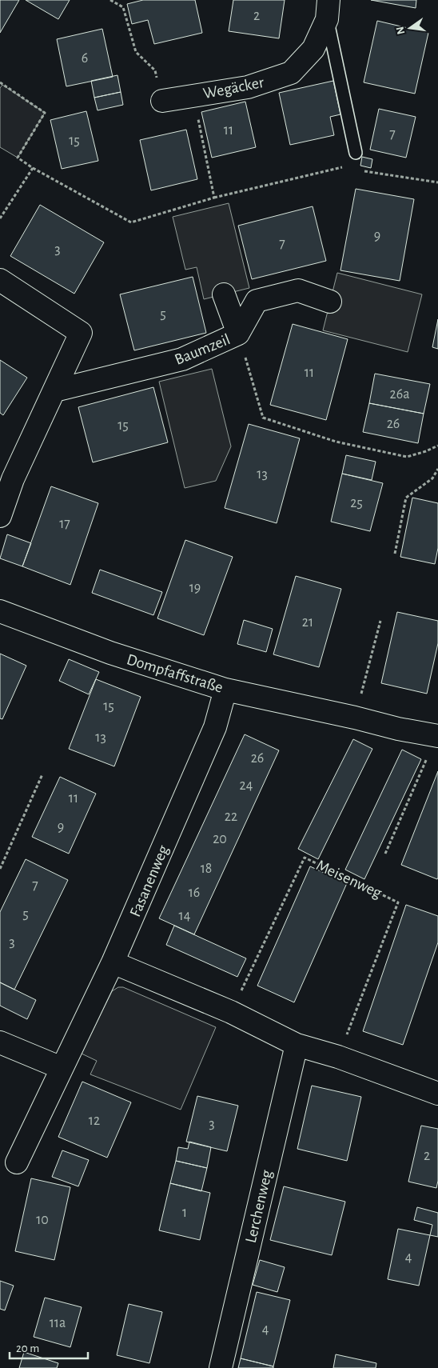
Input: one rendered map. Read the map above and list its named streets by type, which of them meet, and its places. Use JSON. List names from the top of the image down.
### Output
{
  "streets": {
    "street": [
      "Wegäcker",
      "Baumzeil",
      "Dompfaffstraße",
      "Fasanenweg",
      "Lerchenweg"
    ],
    "path": ["Meisenweg"]
  },
  "crossings": [
    ["Dompfaffstraße", "Fasanenweg"]
  ],
  "house_numbers": [
    "2",
    "6",
    "11",
    "7",
    "15",
    "9",
    "7",
    "3",
    "5",
    "11",
    "26a",
    "26",
    "15",
    "13",
    "25",
    "17",
    "19",
    "21",
    "15",
    "13",
    "26",
    "24",
    "11",
    "22",
    "9",
    "20",
    "18",
    "7",
    "16",
    "5",
    "14",
    "3",
    "12",
    "3",
    "2",
    "1",
    "10",
    "4",
    "11a",
    "4"
  ],
  "scale_bar": "20 m",
  "north": "left"
}
